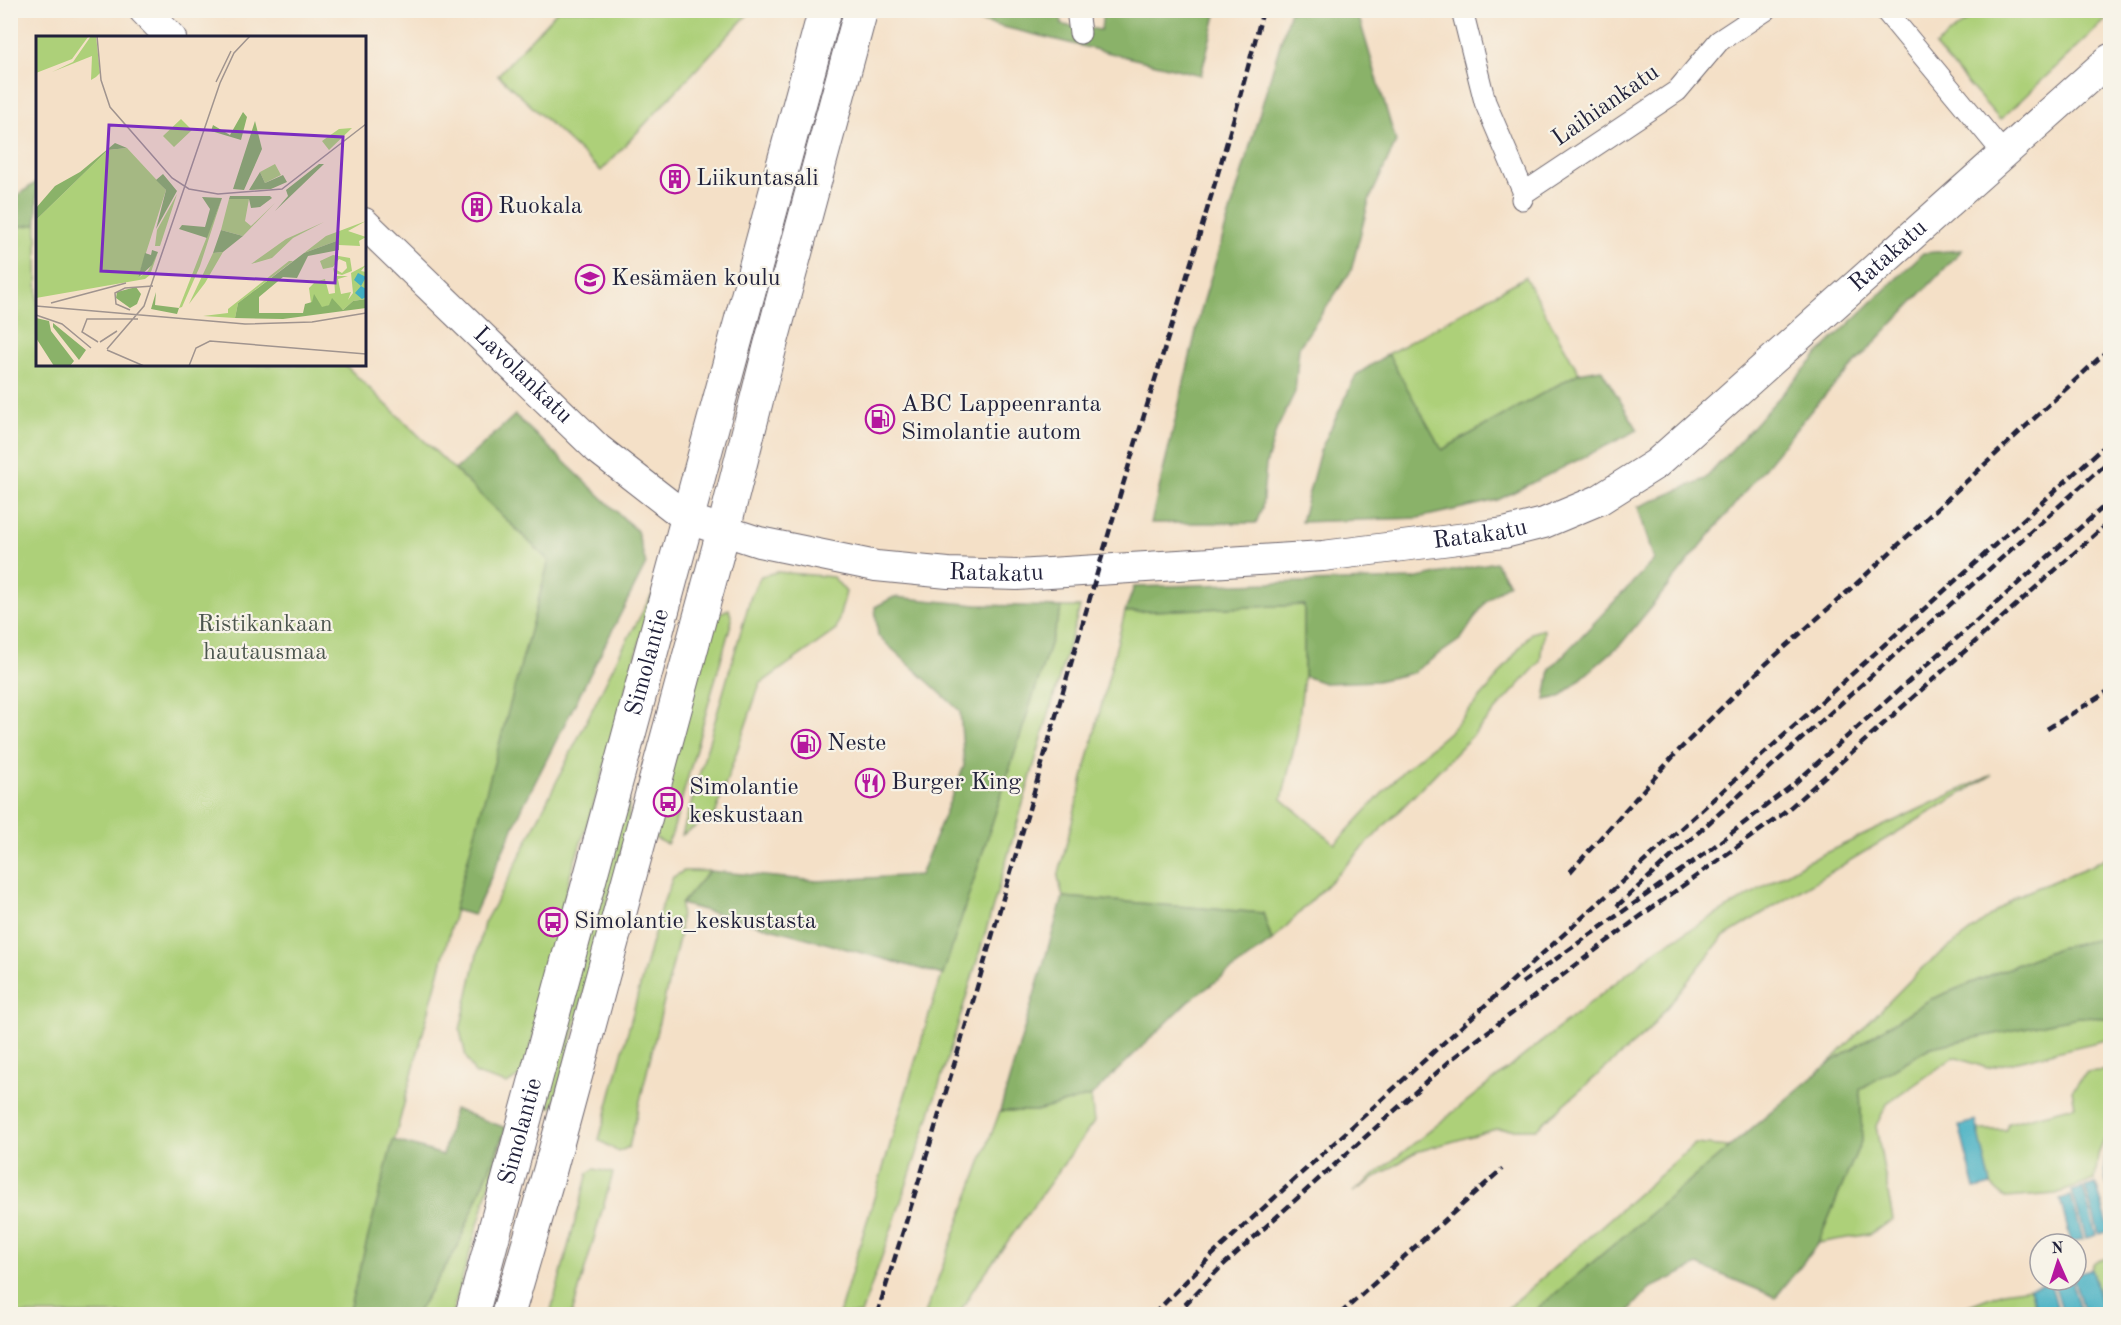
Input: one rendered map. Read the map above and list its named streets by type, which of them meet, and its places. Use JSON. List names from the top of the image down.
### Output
{
  "streets": {
    "main road": ["Ratakatu", "Lavolankatu", "Simolantie"],
    "street": ["Laihiankatu"]
  },
  "crossings": [
    ["Ratakatu", "Lavolankatu"],
    ["Ratakatu", "Simolantie"],
    ["Lavolankatu", "Simolantie"]
  ],
  "parks": ["Ristikankaan hautausmaa"],
  "places": {
    "building": ["Liikuntasali", "Ruokala"],
    "school or university": ["Kesämäen koulu"],
    "fuel station": ["ABC Lappeenranta Simolantie autom", "Neste"],
    "restaurant": ["Burger King"],
    "bus stop": ["Simolantie keskustaan", "Simolantie_keskustasta"]
  },
  "north": "top"
}
